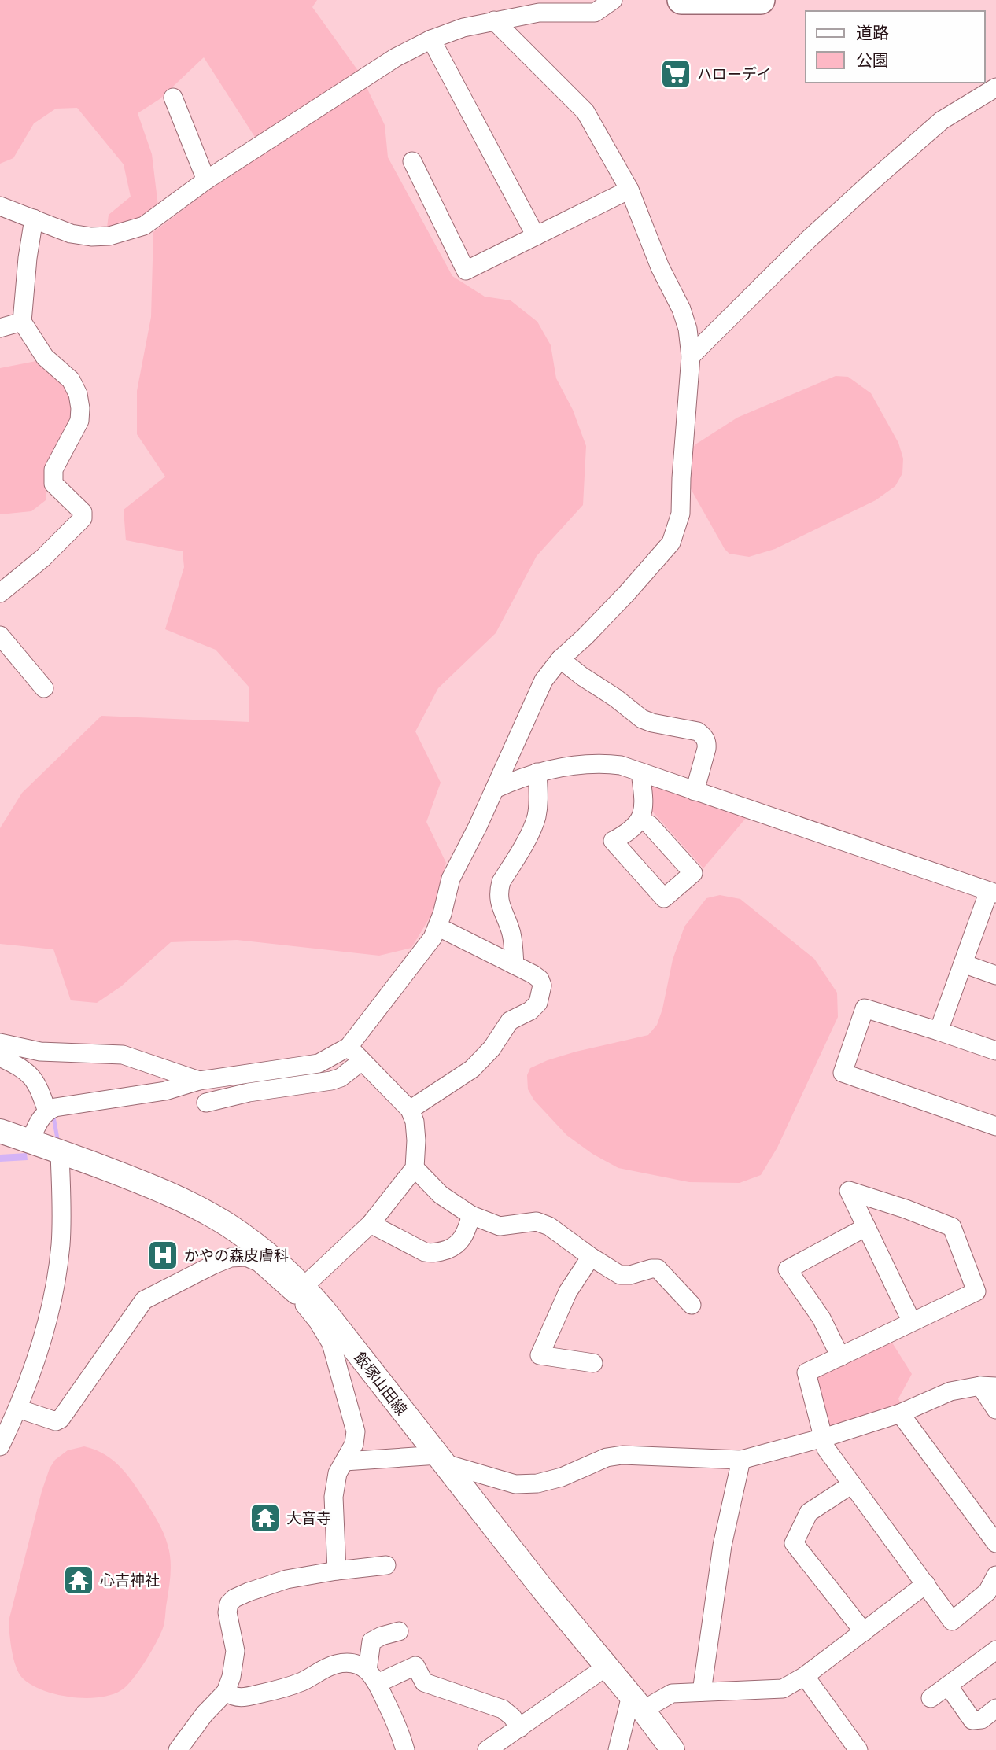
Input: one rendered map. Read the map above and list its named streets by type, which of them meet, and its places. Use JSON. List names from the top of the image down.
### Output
{
  "streets": {
    "main road": ["飯塚山田線"]
  },
  "places": {
    "supermarket": ["ハローデイ"],
    "hospital": ["かやの森皮膚科"],
    "temple": ["大音寺", "心吉神社"]
  },
  "legend": ["道路", "公園"]
}
